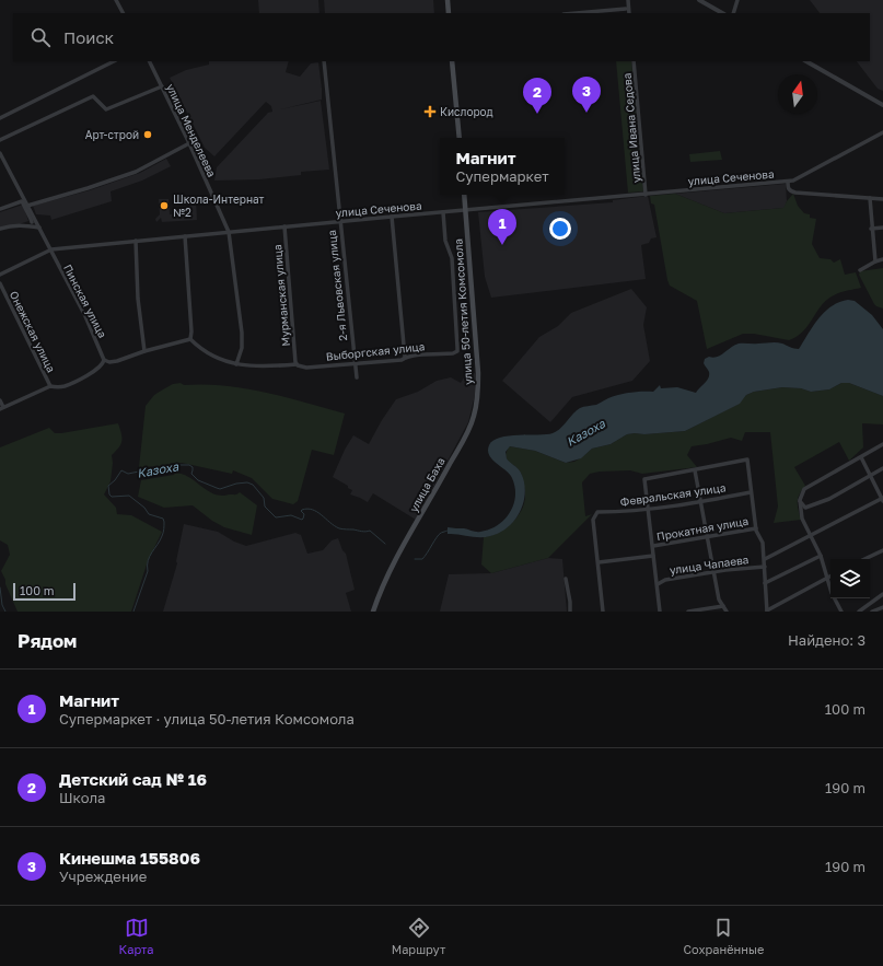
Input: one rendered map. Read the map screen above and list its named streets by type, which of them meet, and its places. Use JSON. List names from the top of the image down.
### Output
{
  "streets": {
    "main road": ["улица 50-летия Комсомола", "улица Баха"],
    "street": [
      "улица Ивана Седова",
      "улица Менделеева",
      "улица Сеченова",
      "2-я Львовская улица",
      "Мурманская улица",
      "Пинская улица",
      "Онежская улица",
      "Выборгская улица",
      "Февральская улица",
      "Прокатная улица",
      "улица Чапаева"
    ]
  },
  "crossings": [
    ["улица Ивана Седова", "улица Сеченова"],
    ["улица Менделеева", "улица Сеченова"],
    ["улица Менделеева", "Выборгская улица"],
    ["улица Сеченова", "2-я Львовская улица"],
    ["улица Сеченова", "Мурманская улица"],
    ["улица Сеченова", "Пинская улица"],
    ["улица Сеченова", "улица 50-летия Комсомола"],
    ["улица Сеченова", "Выборгская улица"],
    ["2-я Львовская улица", "Выборгская улица"],
    ["Мурманская улица", "Выборгская улица"],
    ["улица 50-летия Комсомола", "улица Баха"]
  ],
  "water": ["Казоха"],
  "places": {
    "health": ["Кислород"],
    "other": ["Арт-строй", "Школа-Интернат №2"]
  },
  "scale_bar": "100 m",
  "north": "top",
  "page": {
    "search": "Поиск",
    "pins": ["3", "2", "1"],
    "popup": ["Магнит", "Супермаркет"],
    "scale": "100 m",
    "heading": ["Рядом", "Найдено: 3"],
    "list": [
      {
        "mark": "1",
        "name": "Магнит",
        "note": "Супермаркет · улица 50-летия Комсомола",
        "value": "100 m"
      },
      {
        "mark": "2",
        "name": "Детский сад № 16",
        "note": "Школа",
        "value": "190 m"
      },
      {
        "mark": "3",
        "name": "Кинешма 155806",
        "note": "Учреждение",
        "value": "190 m"
      }
    ],
    "nav": ["Карта", "Маршрут", "Сохранённые"]
  }
}
